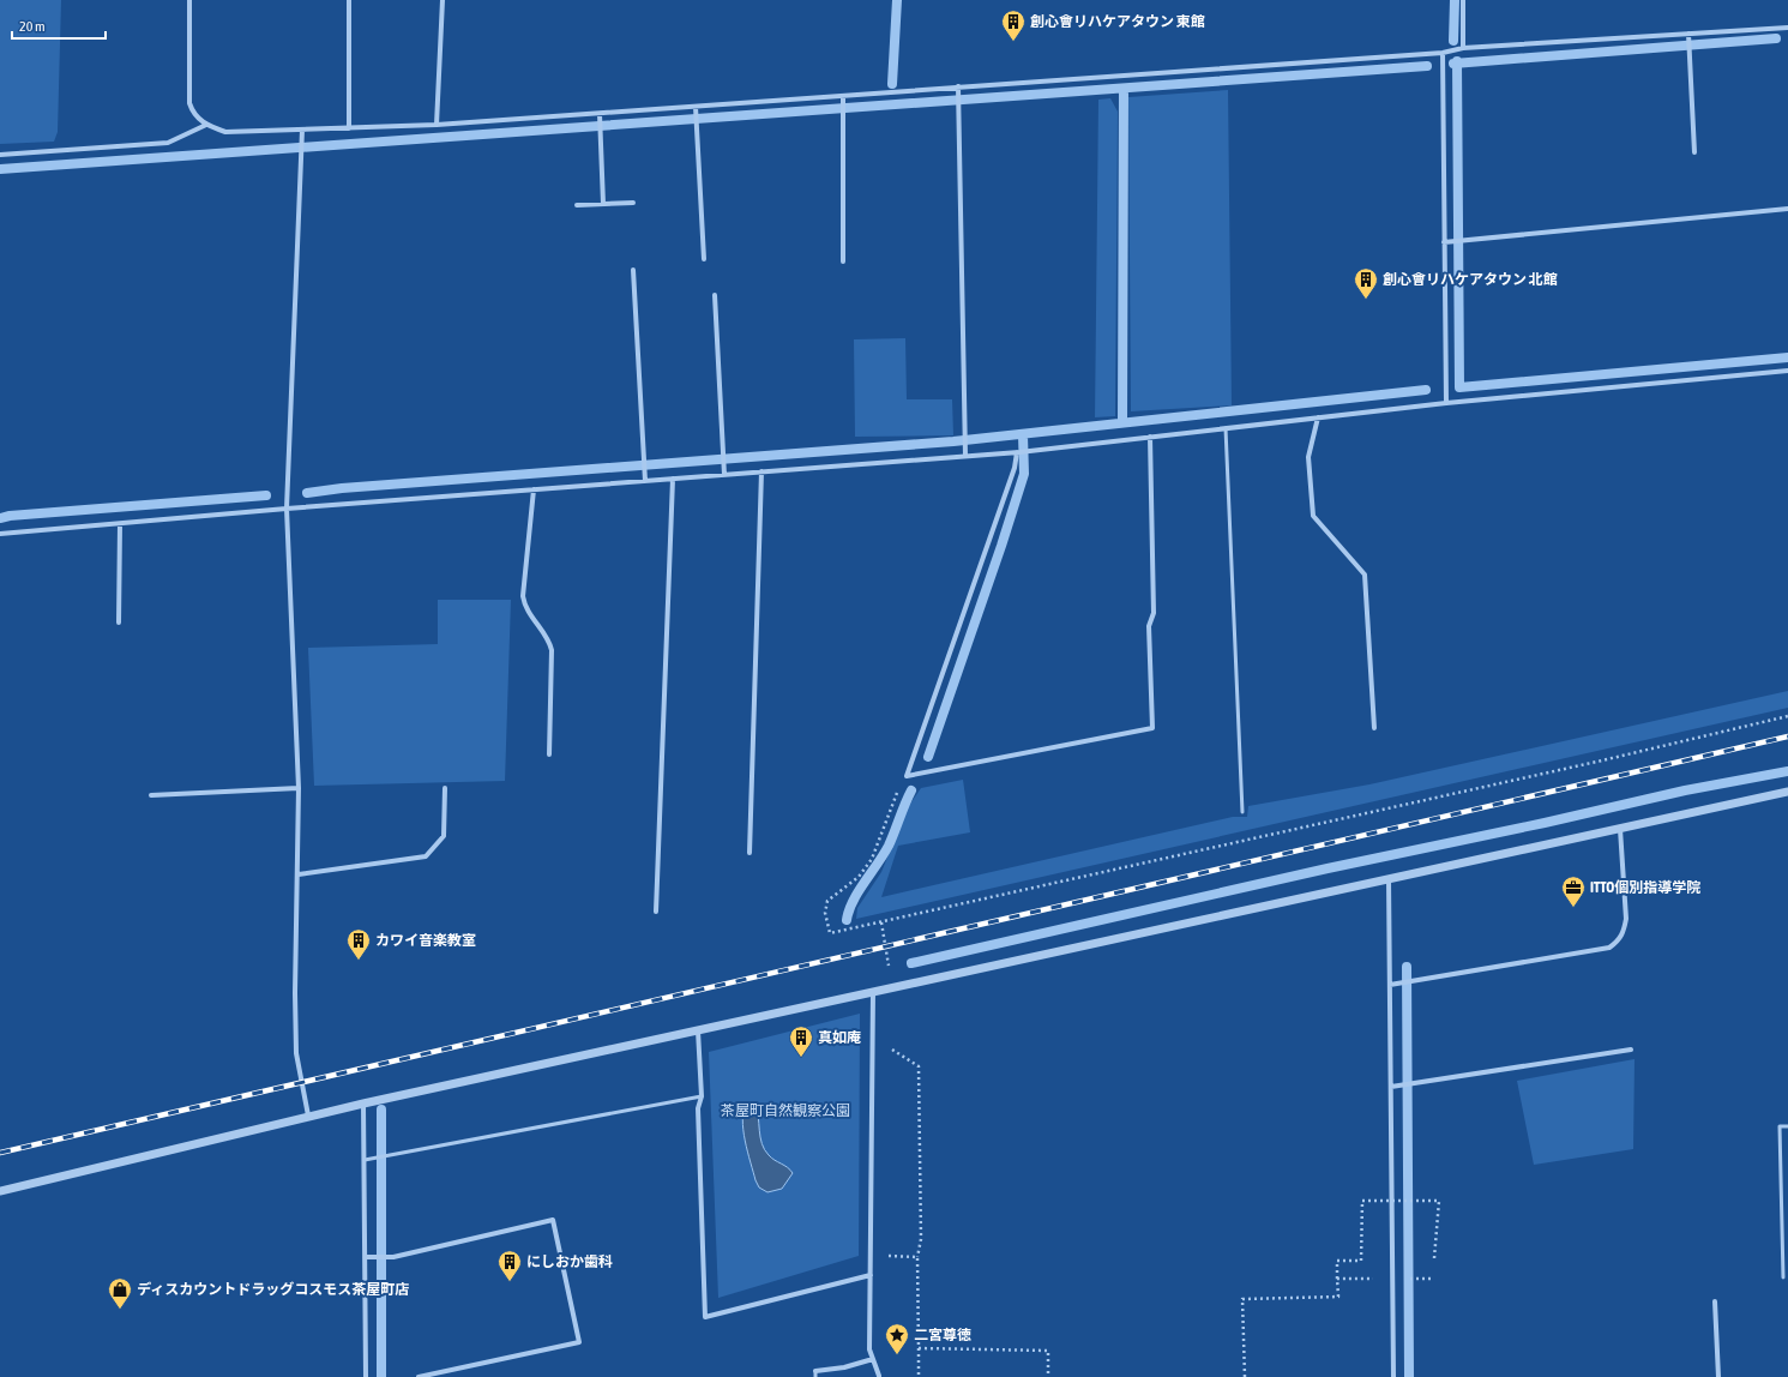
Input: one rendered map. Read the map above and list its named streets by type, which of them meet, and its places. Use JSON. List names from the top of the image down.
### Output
{
  "parks": ["茶屋町自然観察公園"],
  "places": {
    "building": [
      "創心會リハケアタウン 東館",
      "創心會リハケアタウン 北館",
      "カワイ音楽教室",
      "真如庵",
      "にしおか歯科"
    ],
    "office": ["ITTO個別指導学院"],
    "shop": ["ディスカウントドラッグコスモス茶屋町店"],
    "place": ["二宮尊徳"]
  },
  "scale_bar": "20 m"
}
